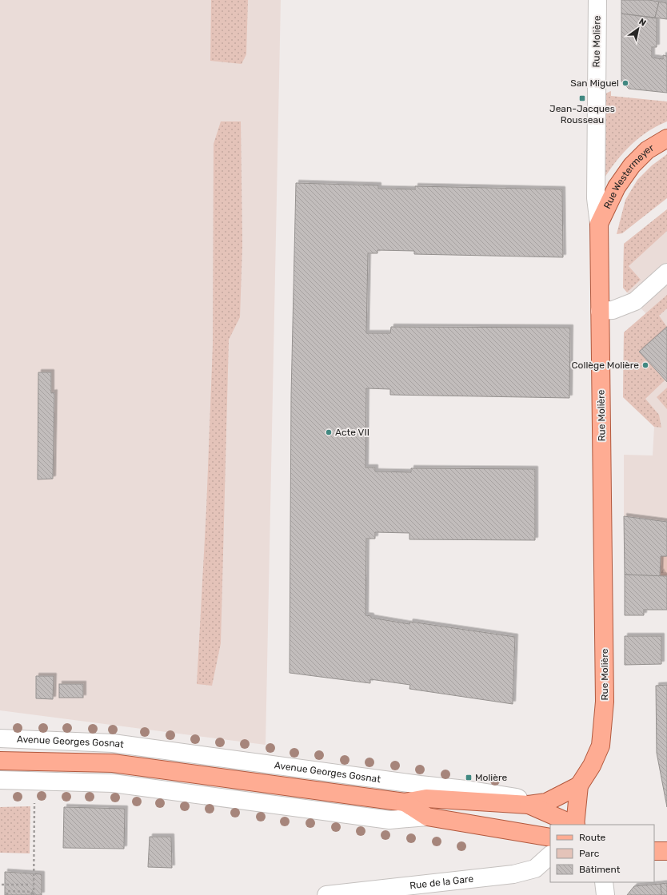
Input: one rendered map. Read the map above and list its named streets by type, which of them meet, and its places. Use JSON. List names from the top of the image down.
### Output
{
  "streets": {
    "main road": ["Rue Molière", "Rue Westermeyer", "Avenue Georges Gosnat"],
    "street": ["Rue de la Gare"]
  },
  "crossings": [
    ["Rue Molière", "Rue Westermeyer"]
  ],
  "places": {
    "other": ["San Miguel", "Collège Molière", "Acte VII"],
    "transit": ["Jean-Jacques Rousseau", "Molière"]
  },
  "legend": ["Route", "Parc", "Bâtiment"],
  "north": "top right"
}
